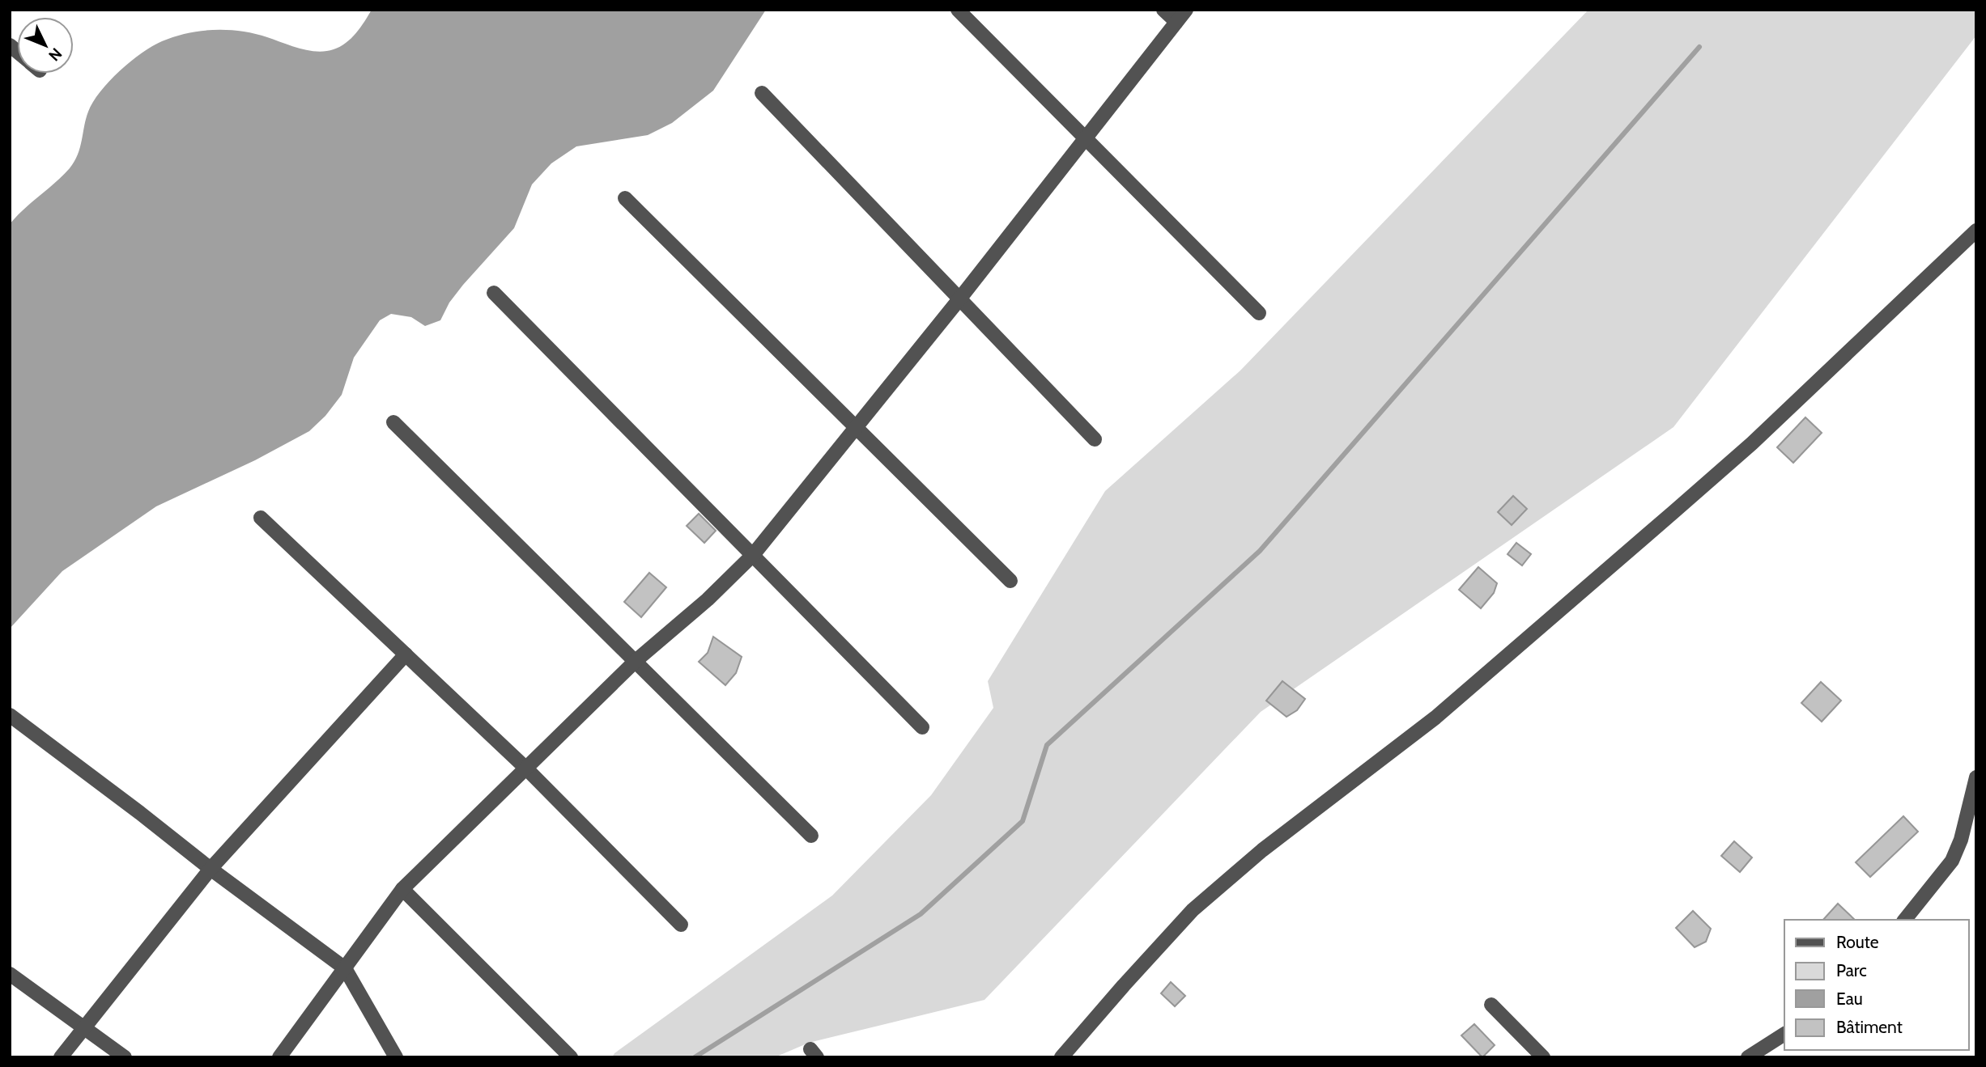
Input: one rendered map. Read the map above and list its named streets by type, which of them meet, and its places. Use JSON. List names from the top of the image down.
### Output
{
  "legend": [
    "Route",
    "Parc",
    "Eau",
    "Bâtiment"
  ],
  "north": "bottom right"
}
